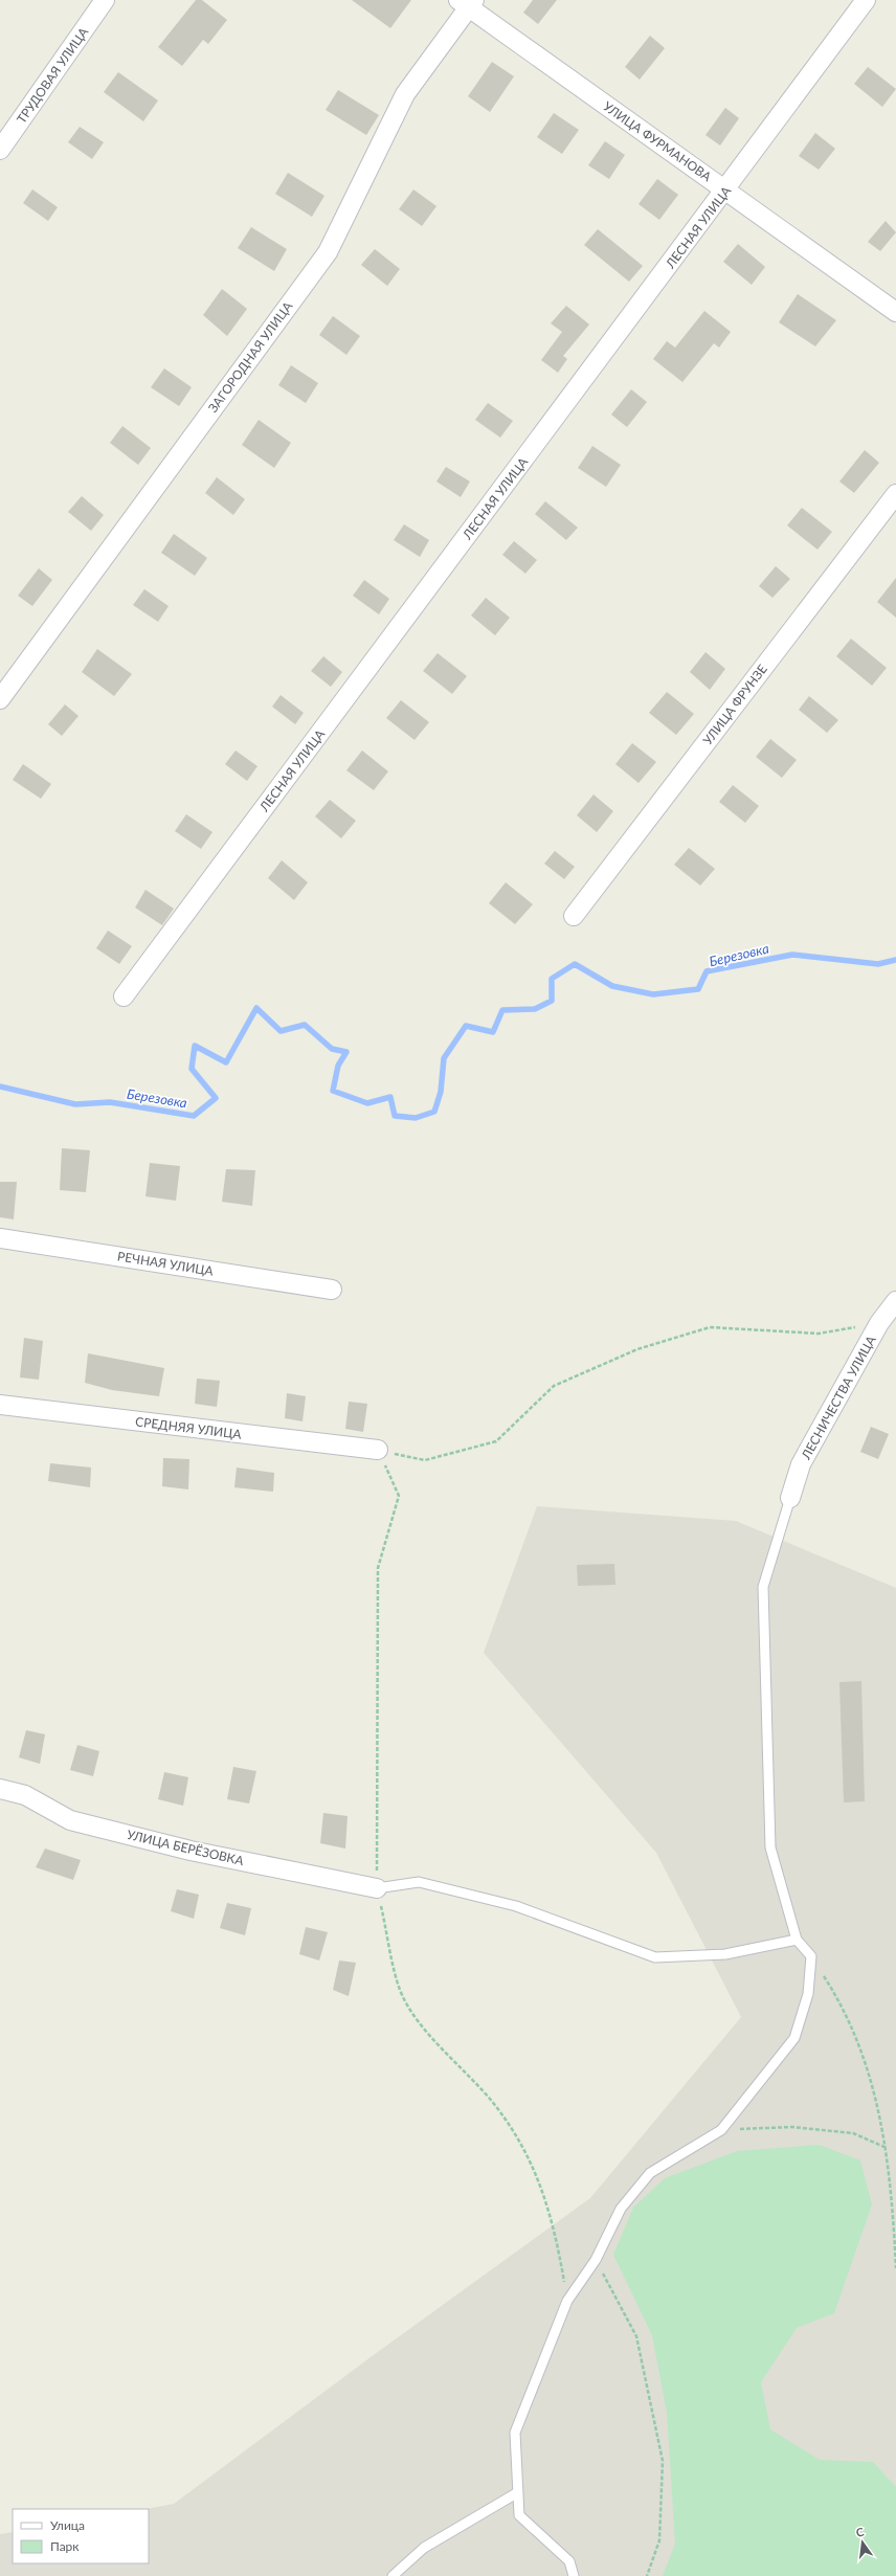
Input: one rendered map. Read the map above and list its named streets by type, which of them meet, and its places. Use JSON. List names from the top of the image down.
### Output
{
  "streets": {
    "street": [
      "ТРУДОВАЯ УЛИЦА",
      "УЛИЦА ФУРМАНОВА",
      "ЛЕСНАЯ УЛИЦА",
      "ЗАГОРОДНАЯ УЛИЦА",
      "УЛИЦА ФРУНЗЕ",
      "РЕЧНАЯ УЛИЦА",
      "ЛЕСНИЧЕСТВА УЛИЦА",
      "СРЕДНЯЯ УЛИЦА",
      "УЛИЦА БЕРЁЗОВКА"
    ]
  },
  "crossings": [
    ["УЛИЦА ФУРМАНОВА", "ЛЕСНАЯ УЛИЦА"],
    ["УЛИЦА ФУРМАНОВА", "ЗАГОРОДНАЯ УЛИЦА"]
  ],
  "water": ["Березовка"],
  "legend": ["Улица", "Парк"],
  "north": "top"
}
